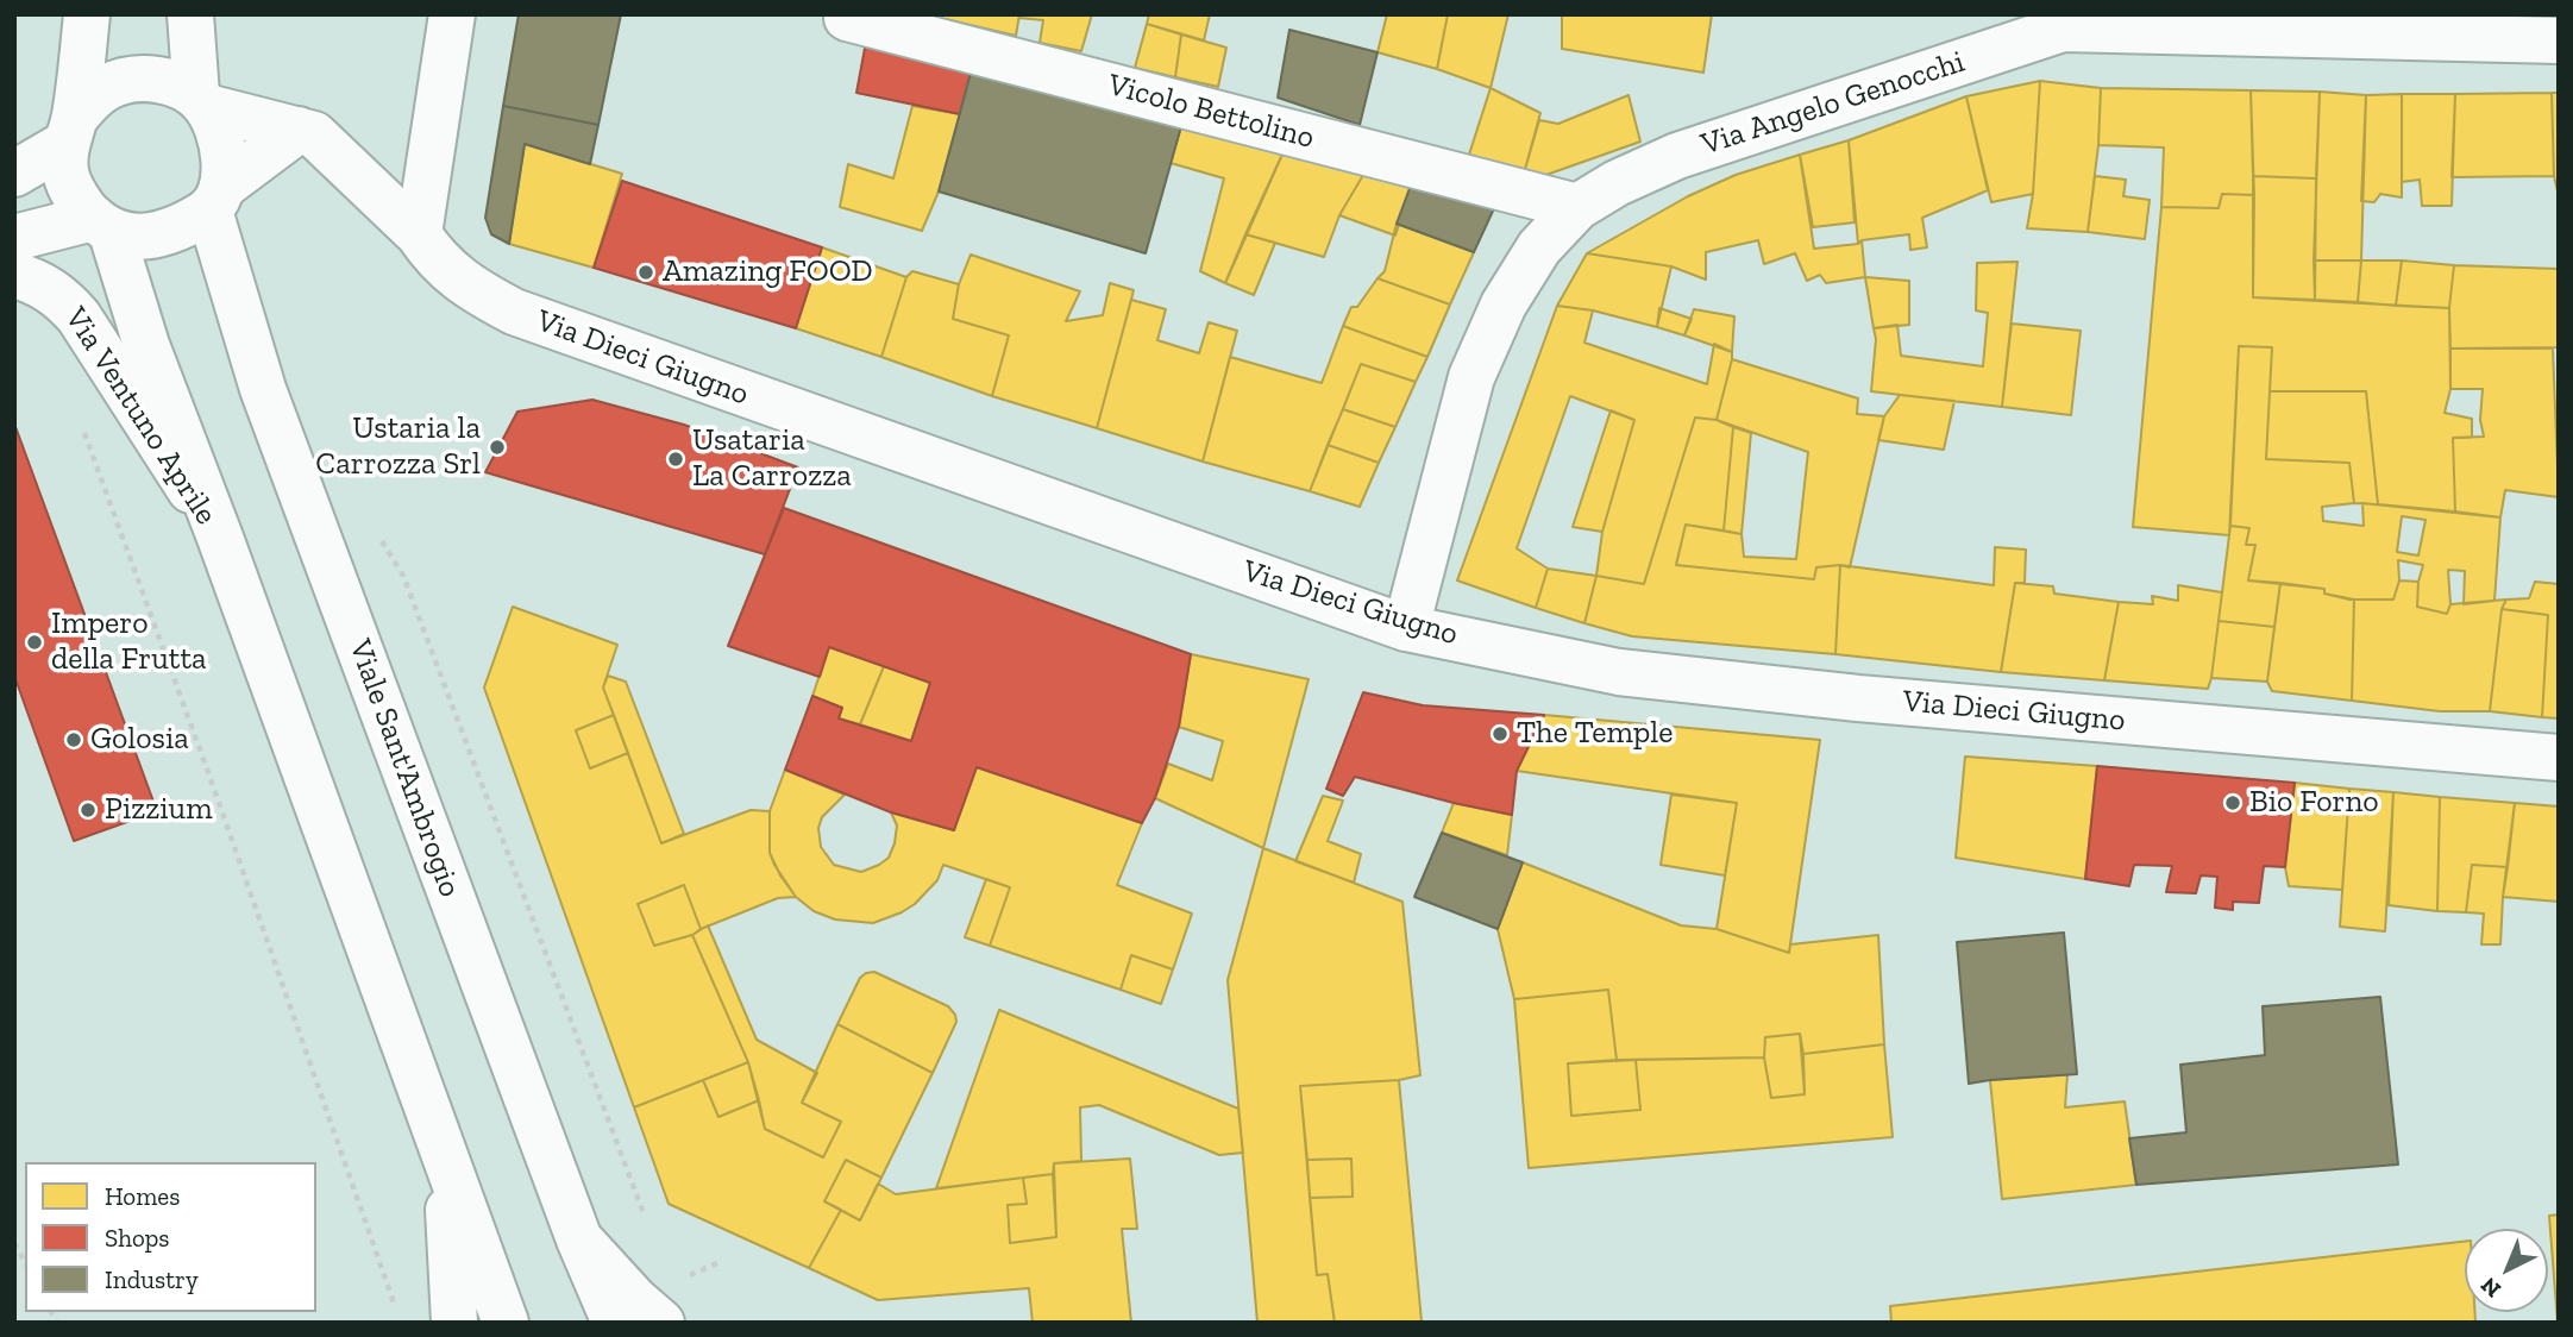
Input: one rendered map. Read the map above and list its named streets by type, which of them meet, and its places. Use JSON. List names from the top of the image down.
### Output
{
  "streets": {
    "street": [
      "Via Angelo Genocchi",
      "Vicolo Bettolino",
      "Via Dieci Giugno",
      "Via Ventuno Aprile",
      "Viale Sant'Ambrogio"
    ]
  },
  "crossings": [
    ["Via Angelo Genocchi", "Vicolo Bettolino"],
    ["Via Angelo Genocchi", "Via Dieci Giugno"],
    ["Via Dieci Giugno", "Viale Sant'Ambrogio"]
  ],
  "places": [
    "Amazing FOOD",
    "Ustaria la Carrozza Srl",
    "Usataria La Carrozza",
    "Impero della Frutta",
    "The Temple",
    "Golosia",
    "Bio Forno",
    "Pizzium"
  ],
  "legend": ["Homes", "Shops", "Industry"],
  "north": "bottom left"
}
